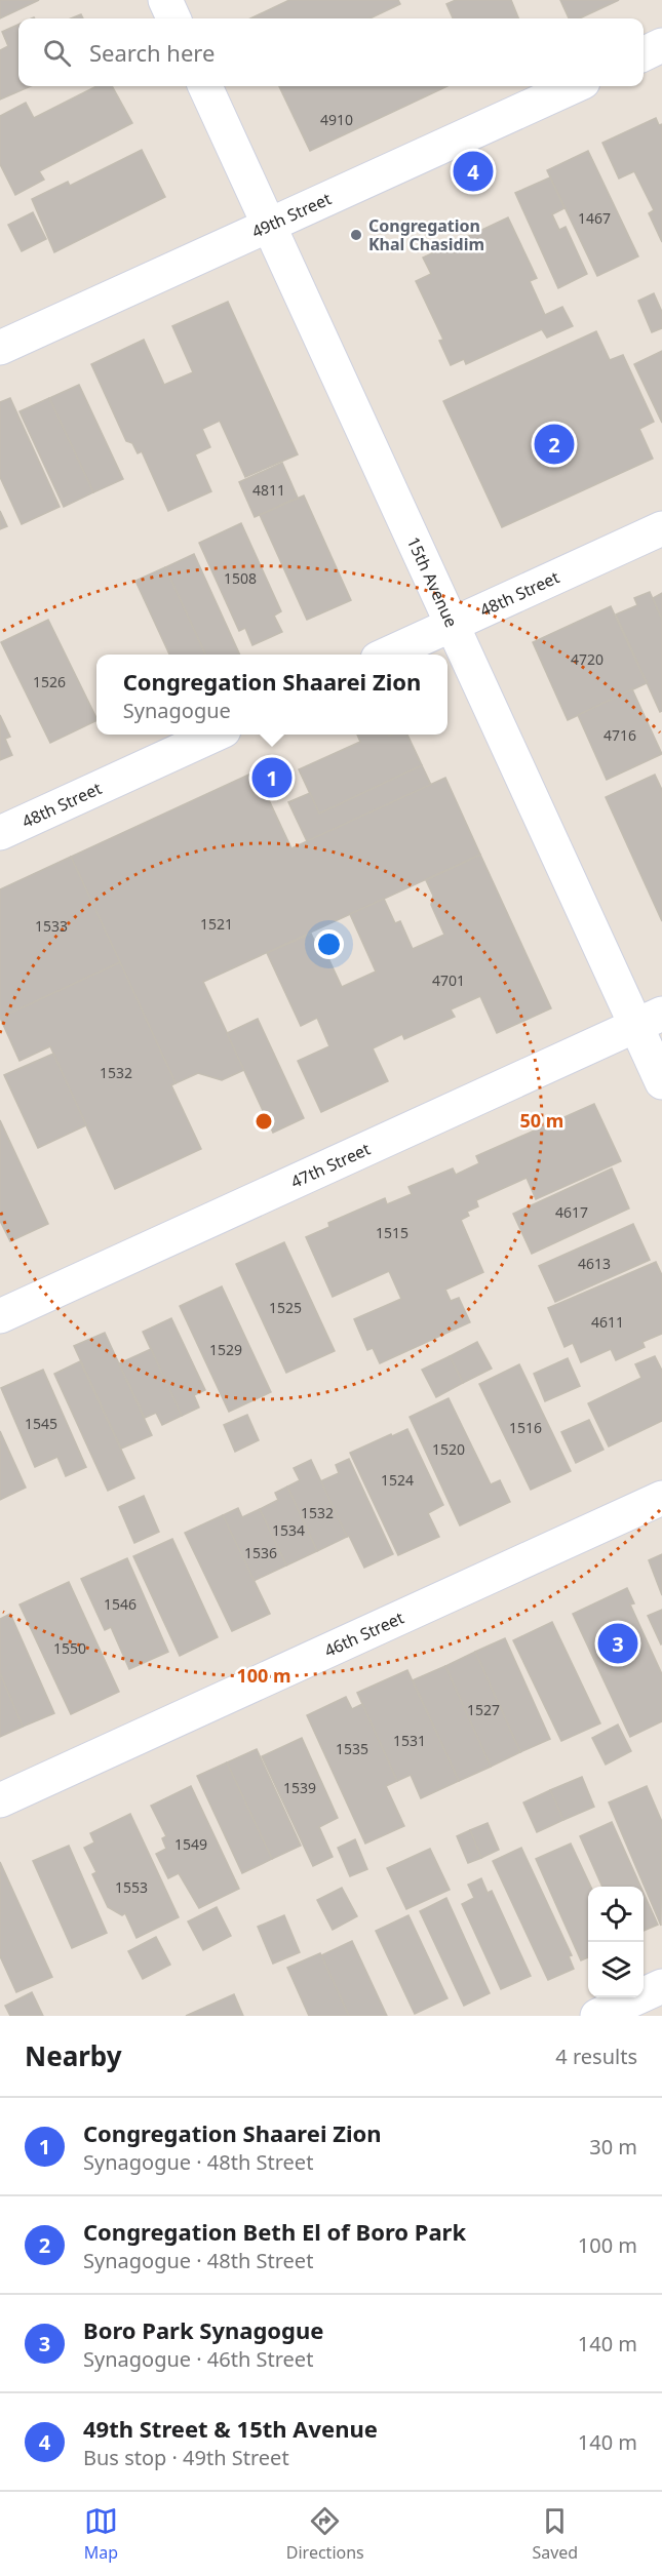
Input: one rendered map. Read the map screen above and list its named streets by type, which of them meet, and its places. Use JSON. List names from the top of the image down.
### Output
{
  "streets": {
    "street": [
      "49th Street",
      "15th Avenue",
      "48th Street",
      "47th Street",
      "46th Street"
    ]
  },
  "crossings": [
    ["49th Street", "15th Avenue"],
    ["15th Avenue", "48th Street"],
    ["15th Avenue", "47th Street"]
  ],
  "places": ["Congregation Khal Chasidim"],
  "house_numbers": [
    "4910",
    "1467",
    "4811",
    "1508",
    "4720",
    "1526",
    "4716",
    "1521",
    "1533",
    "4701",
    "1532",
    "4617",
    "1515",
    "4613",
    "1525",
    "4611",
    "1529",
    "1545",
    "1516",
    "1520",
    "1524",
    "1532",
    "1534",
    "1536",
    "1546",
    "1550",
    "1527",
    "1531",
    "1535",
    "1539",
    "1549",
    "1553"
  ],
  "page": {
    "search": "Search here",
    "pins": [
      "4",
      "2",
      "1",
      "3"
    ],
    "popup": ["Congregation Shaarei Zion", "Synagogue"],
    "heading": ["Nearby", "4 results"],
    "list": [
      {
        "mark": "1",
        "name": "Congregation Shaarei Zion",
        "note": "Synagogue · 48th Street",
        "value": "30 m"
      },
      {
        "mark": "2",
        "name": "Congregation Beth El of Boro Park",
        "note": "Synagogue · 48th Street",
        "value": "100 m"
      },
      {
        "mark": "3",
        "name": "Boro Park Synagogue",
        "note": "Synagogue · 46th Street",
        "value": "140 m"
      },
      {
        "mark": "4",
        "name": "49th Street & 15th Avenue",
        "note": "Bus stop · 49th Street",
        "value": "140 m"
      }
    ],
    "nav": ["Map", "Directions", "Saved"]
  },
  "rings": ["50 m", "100 m"]
}
